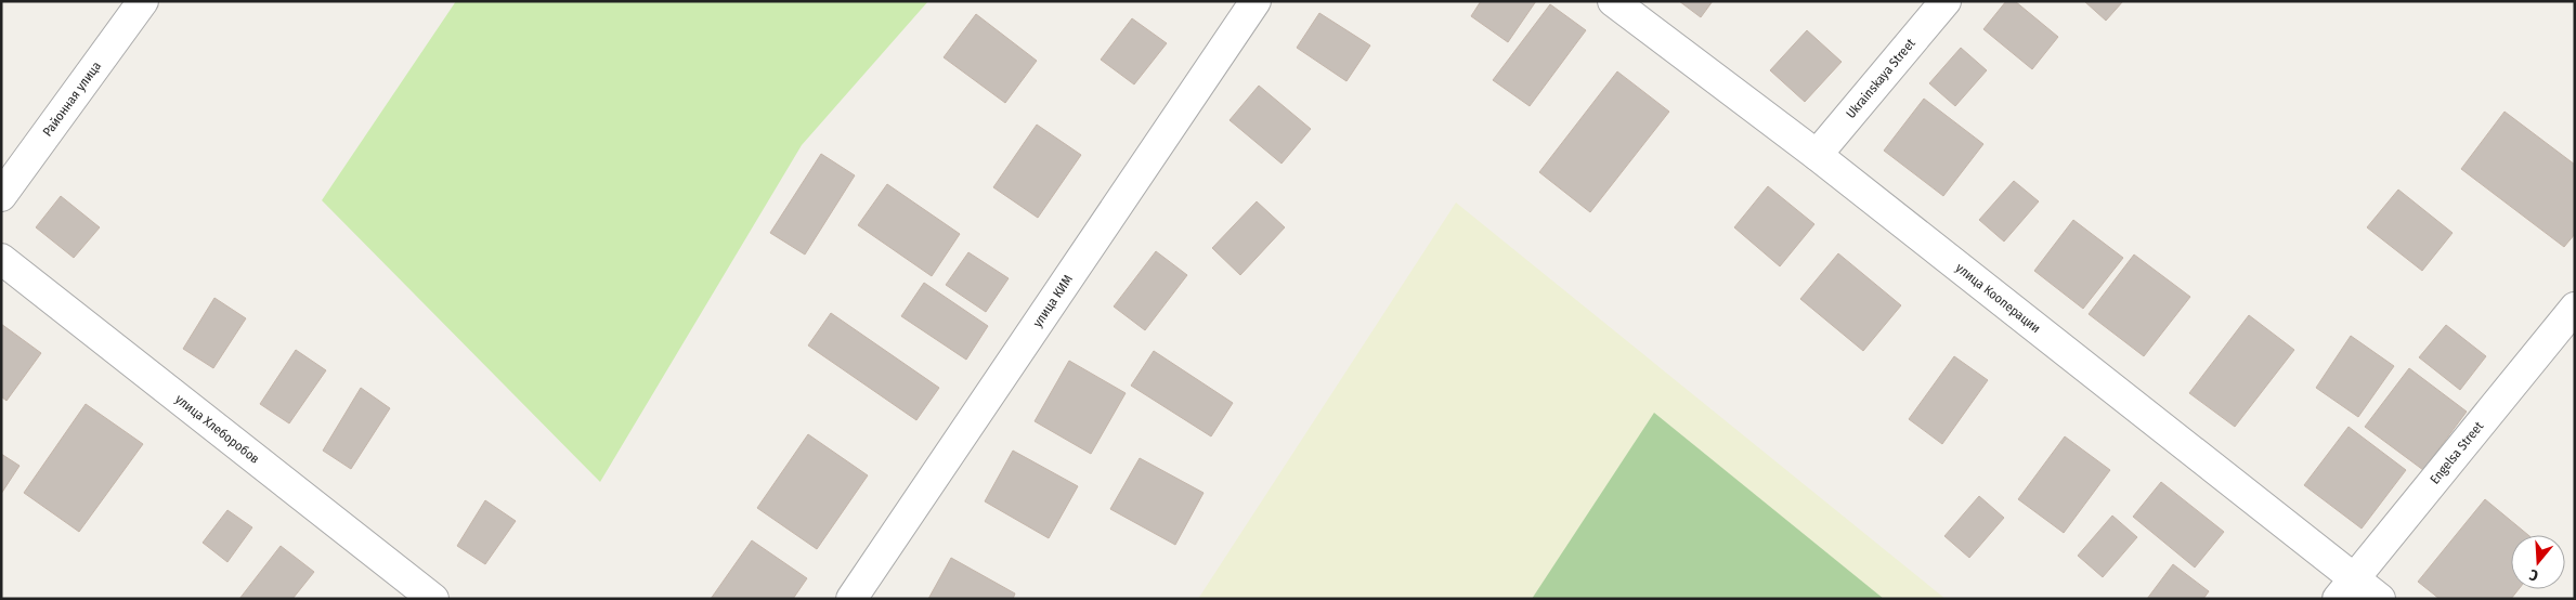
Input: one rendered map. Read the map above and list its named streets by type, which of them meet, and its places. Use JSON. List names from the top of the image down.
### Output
{
  "streets": {
    "street": [
      "Ukrainskaya Street",
      "Районная улица",
      "улица Кооперации",
      "улица КИМ",
      "улица Хлеборобов",
      "Engelsa Street"
    ]
  },
  "crossings": [
    ["Ukrainskaya Street", "улица Кооперации"],
    ["улица Кооперации", "Engelsa Street"]
  ],
  "north": "bottom"
}
